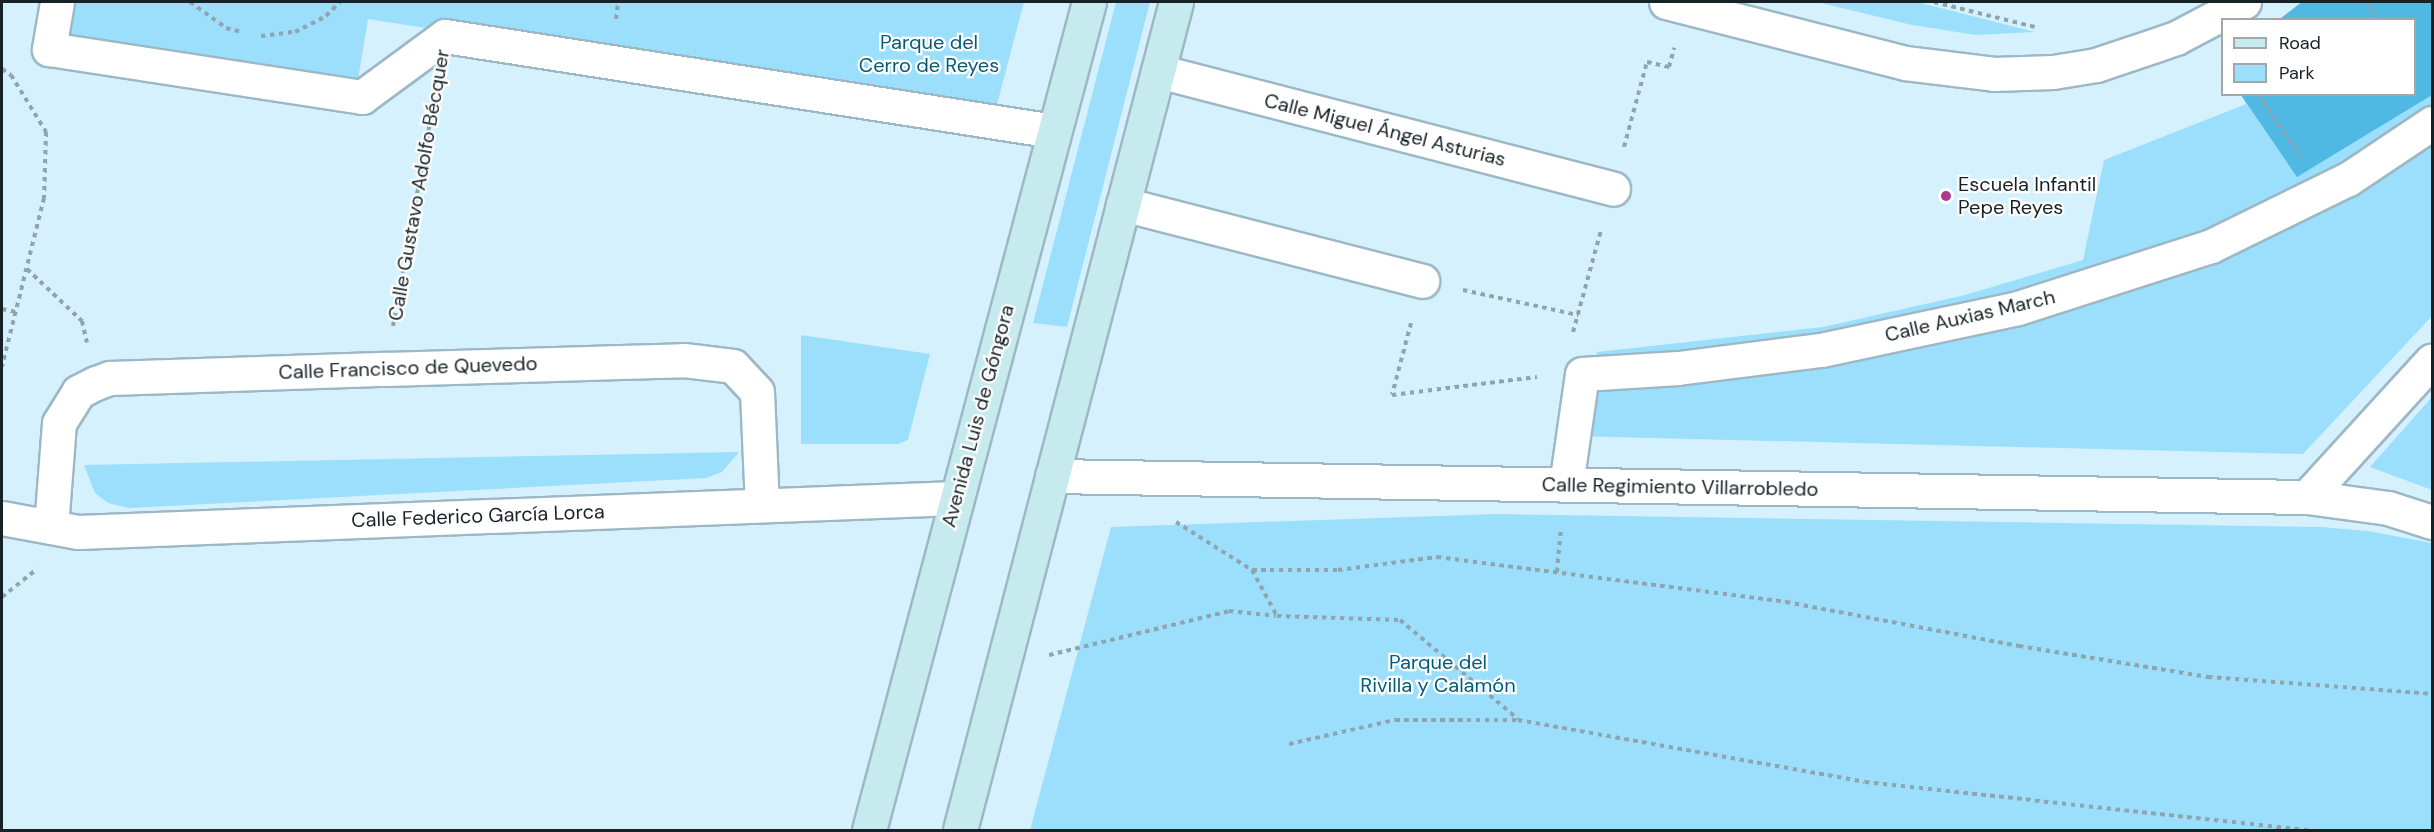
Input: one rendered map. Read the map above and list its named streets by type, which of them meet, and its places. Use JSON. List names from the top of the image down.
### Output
{
  "streets": {
    "main road": ["Avenida Luis de Góngora"],
    "street": [
      "Calle Miguel Ángel Asturias",
      "Calle Auxias March",
      "Calle Francisco de Quevedo",
      "Calle Regimiento Villarrobledo",
      "Calle Federico García Lorca"
    ],
    "path": ["Calle Gustavo Adolfo Bécquer"]
  },
  "crossings": [
    ["Calle Gustavo Adolfo Bécquer", "Calle Francisco de Quevedo"],
    ["Calle Francisco de Quevedo", "Calle Federico García Lorca"],
    ["Avenida Luis de Góngora", "Calle Federico García Lorca"]
  ],
  "parks": ["Parque del Cerro de Reyes", "Parque del Rivilla y Calamón"],
  "places": ["Escuela Infantil Pepe Reyes"],
  "legend": ["Road", "Park"]
}
